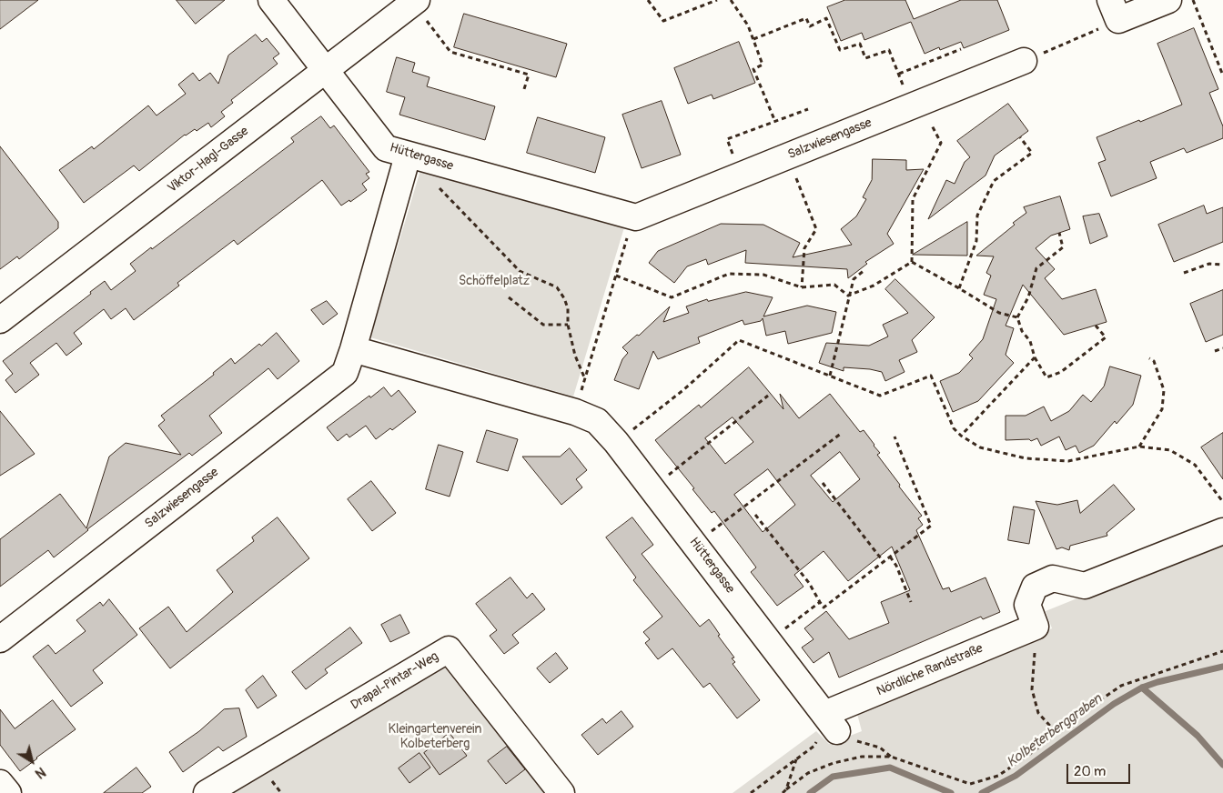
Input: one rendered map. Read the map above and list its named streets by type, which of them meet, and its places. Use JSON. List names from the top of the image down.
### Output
{
  "streets": {
    "street": [
      "Salzwiesengasse",
      "Hüttergasse",
      "Viktor-Hagl-Gasse",
      "Nördliche Randstraße",
      "Drapal-Pintar-Weg"
    ]
  },
  "crossings": [
    ["Salzwiesengasse", "Hüttergasse"],
    ["Hüttergasse", "Viktor-Hagl-Gasse"],
    ["Hüttergasse", "Nördliche Randstraße"]
  ],
  "water": ["Kolbeterberggraben"],
  "parks": ["Schöffelplatz", "Kleingartenverein Kolbeterberg"],
  "scale_bar": "20 m",
  "north": "bottom right"
}
